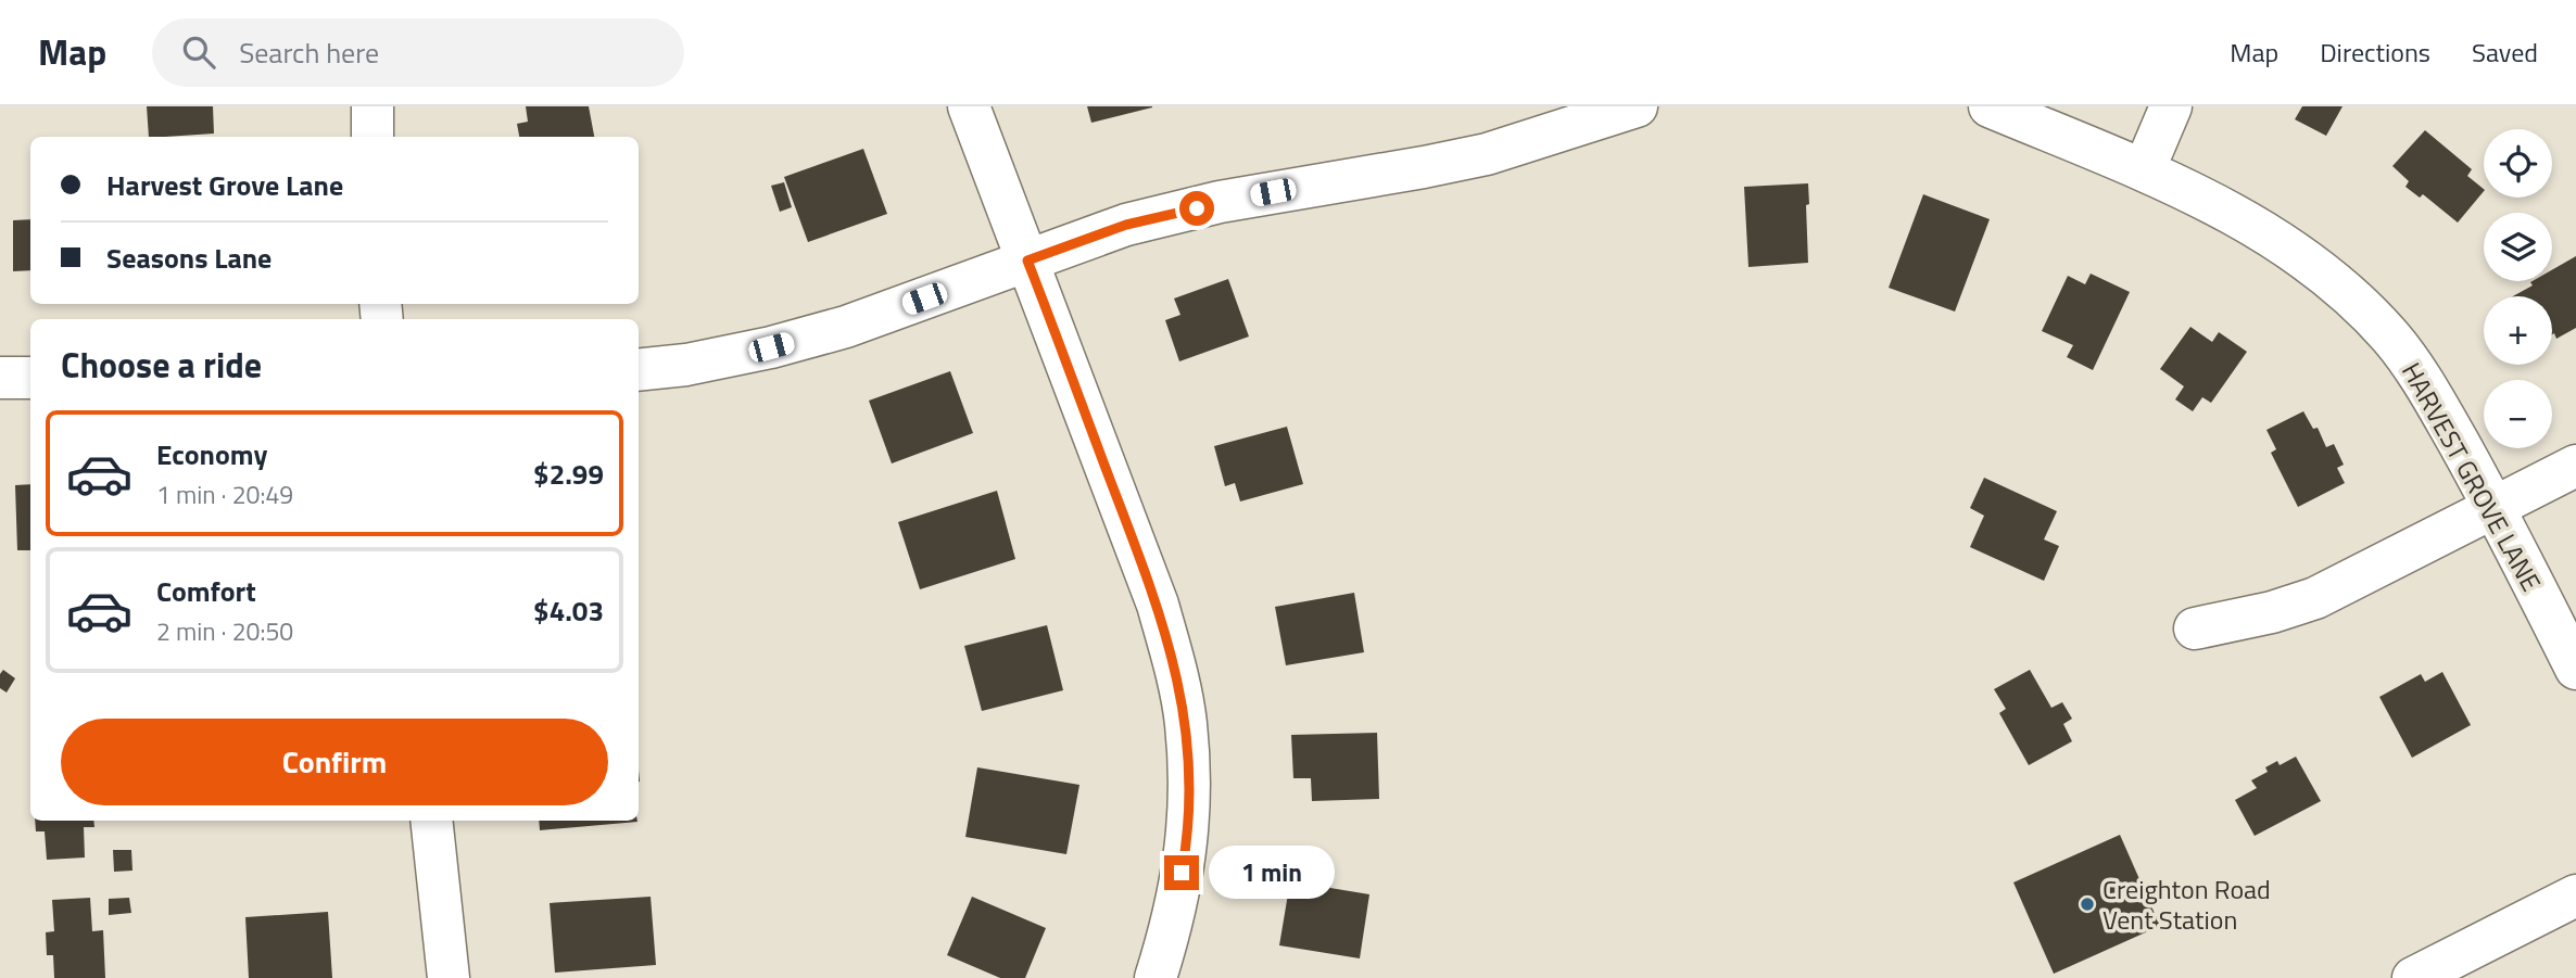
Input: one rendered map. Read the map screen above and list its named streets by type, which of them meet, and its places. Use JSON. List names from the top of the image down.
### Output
{
  "streets": {
    "street": ["HARVEST GROVE LANE"]
  },
  "places": ["Creighton Road Vent Station"],
  "page": {
    "header": "Map",
    "search": "Search here",
    "nav": ["Map", "Directions", "Saved"],
    "map_buttons": ["+", "−"],
    "banner": ["Harvest Grove Lane", "Seasons Lane"],
    "heading": "Choose a ride",
    "list": [
      {
        "name": "Economy",
        "note": "1 min · 20:49",
        "value": "$2.99"
      },
      {
        "name": "Comfort",
        "note": "2 min · 20:50",
        "value": "$4.03"
      }
    ],
    "buttons": "Confirm",
    "bubble": "1 min"
  }
}
